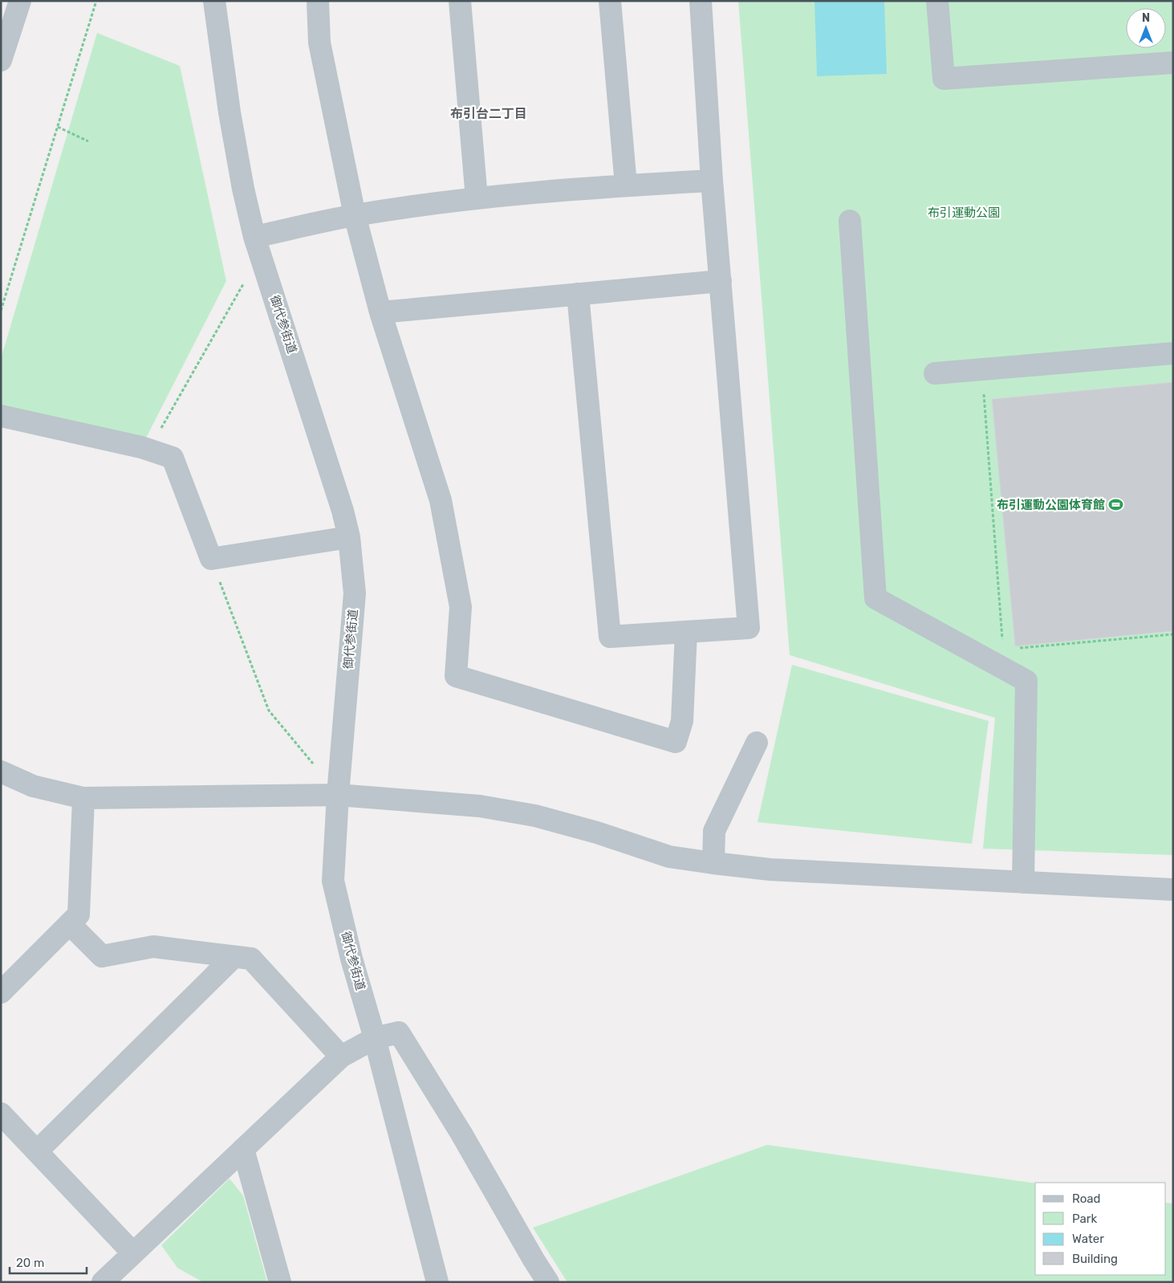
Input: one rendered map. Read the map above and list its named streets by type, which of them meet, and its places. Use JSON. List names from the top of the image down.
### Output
{
  "streets": {
    "street": ["御代参街道"]
  },
  "districts": ["布引台二丁目"],
  "parks": ["布引運動公園"],
  "places": {
    "sports": ["布引運動公園体育館"]
  },
  "legend": [
    "Road",
    "Park",
    "Water",
    "Building"
  ],
  "scale_bar": "20 m",
  "north": "top"
}
